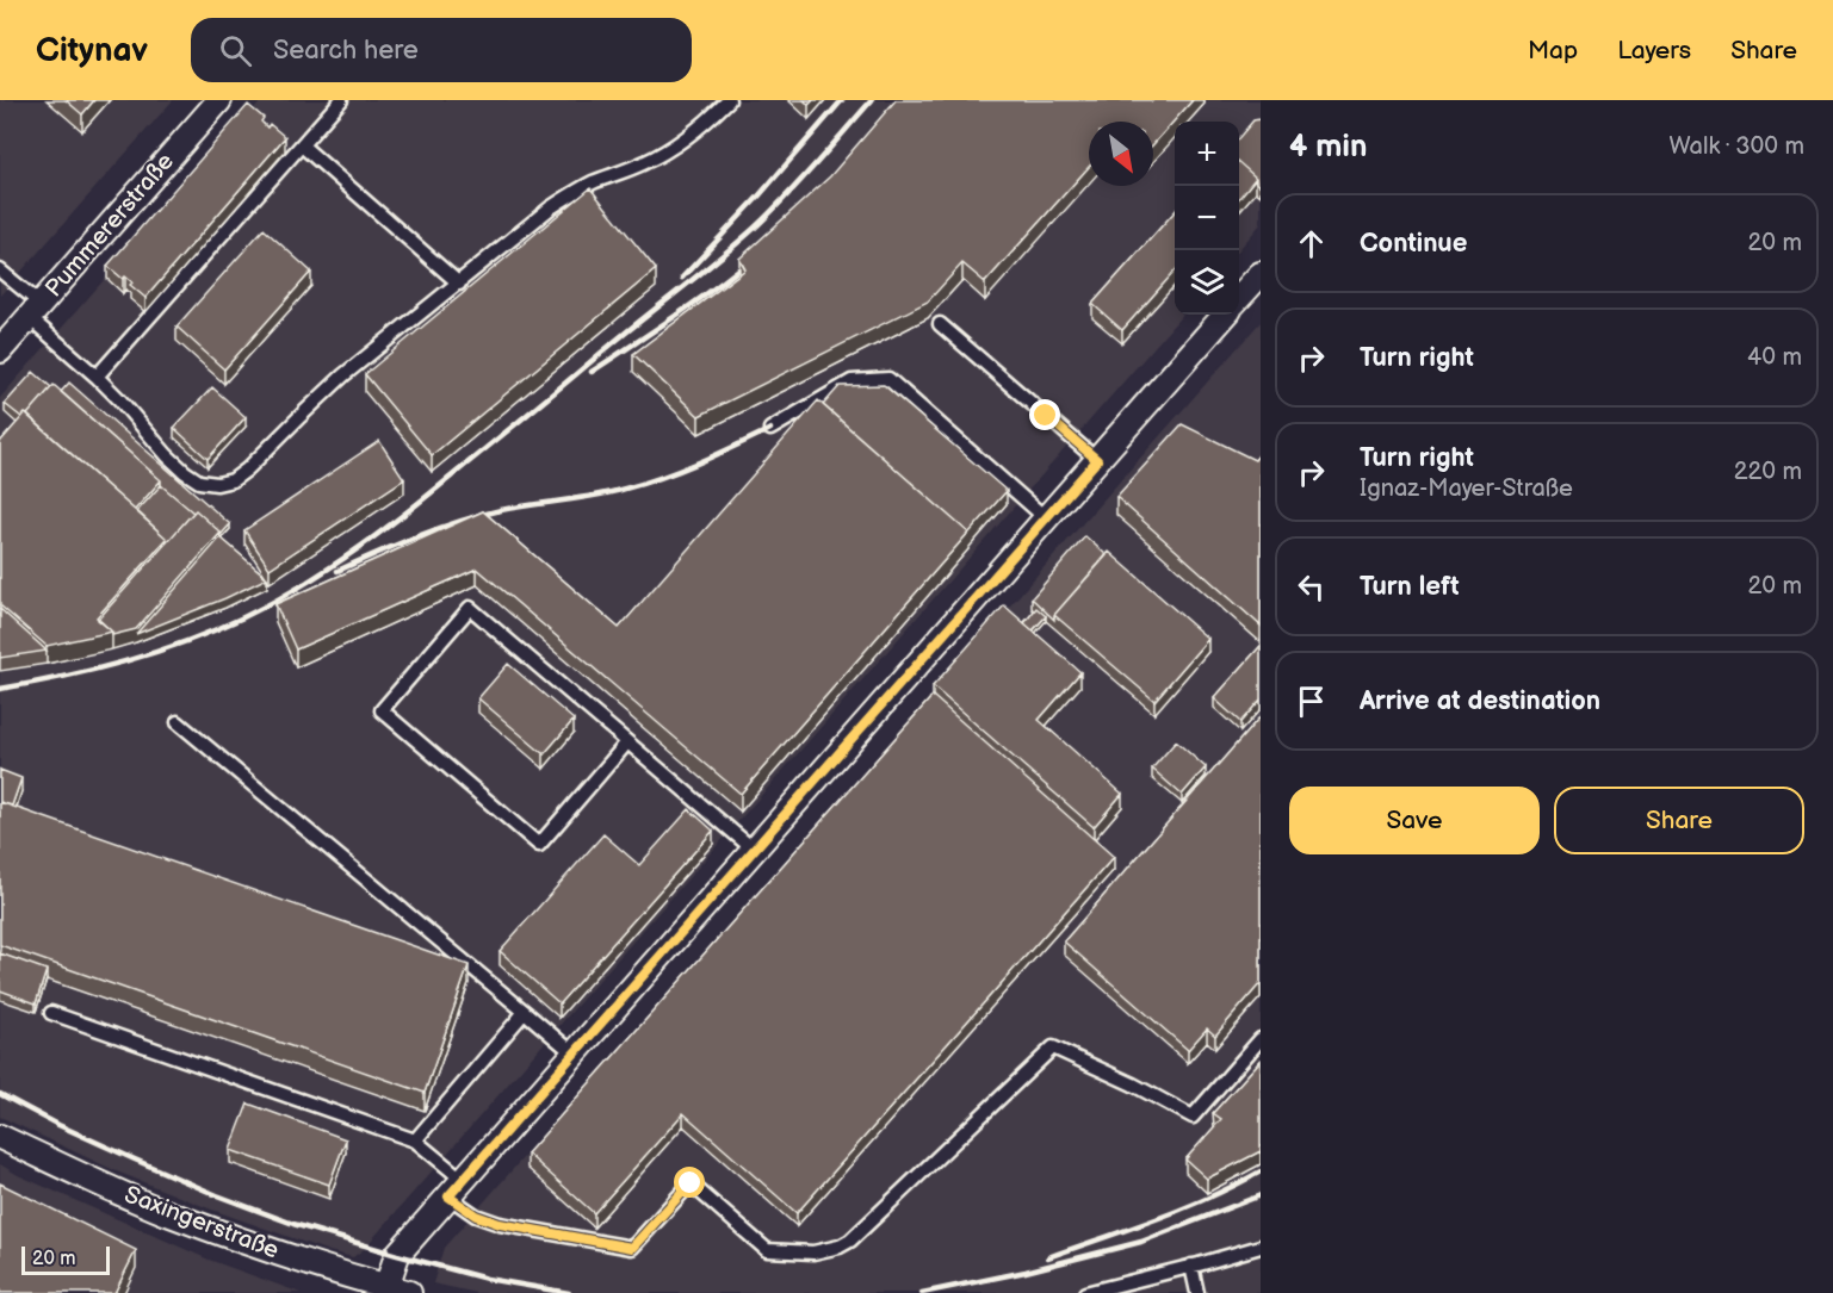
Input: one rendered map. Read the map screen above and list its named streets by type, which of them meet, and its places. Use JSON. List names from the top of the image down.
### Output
{
  "streets": {
    "street": ["Pummererstraße", "Saxingerstraße"]
  },
  "scale_bar": "20 m",
  "north": "bottom right",
  "page": {
    "header": "Citynav",
    "search": "Search here",
    "nav": ["Map", "Layers", "Share"],
    "heading": ["4 min", "Walk · 300 m"],
    "map_buttons": ["+", "−"],
    "list": [
      ["Continue", "20 m"],
      ["Turn right", "40 m"],
      ["Turn right", "Ignaz-Mayer-Straße", "220 m"],
      ["Turn left", "20 m"],
      "Arrive at destination"
    ],
    "buttons": ["Save", "Share"],
    "scale": "20 m"
  }
}
